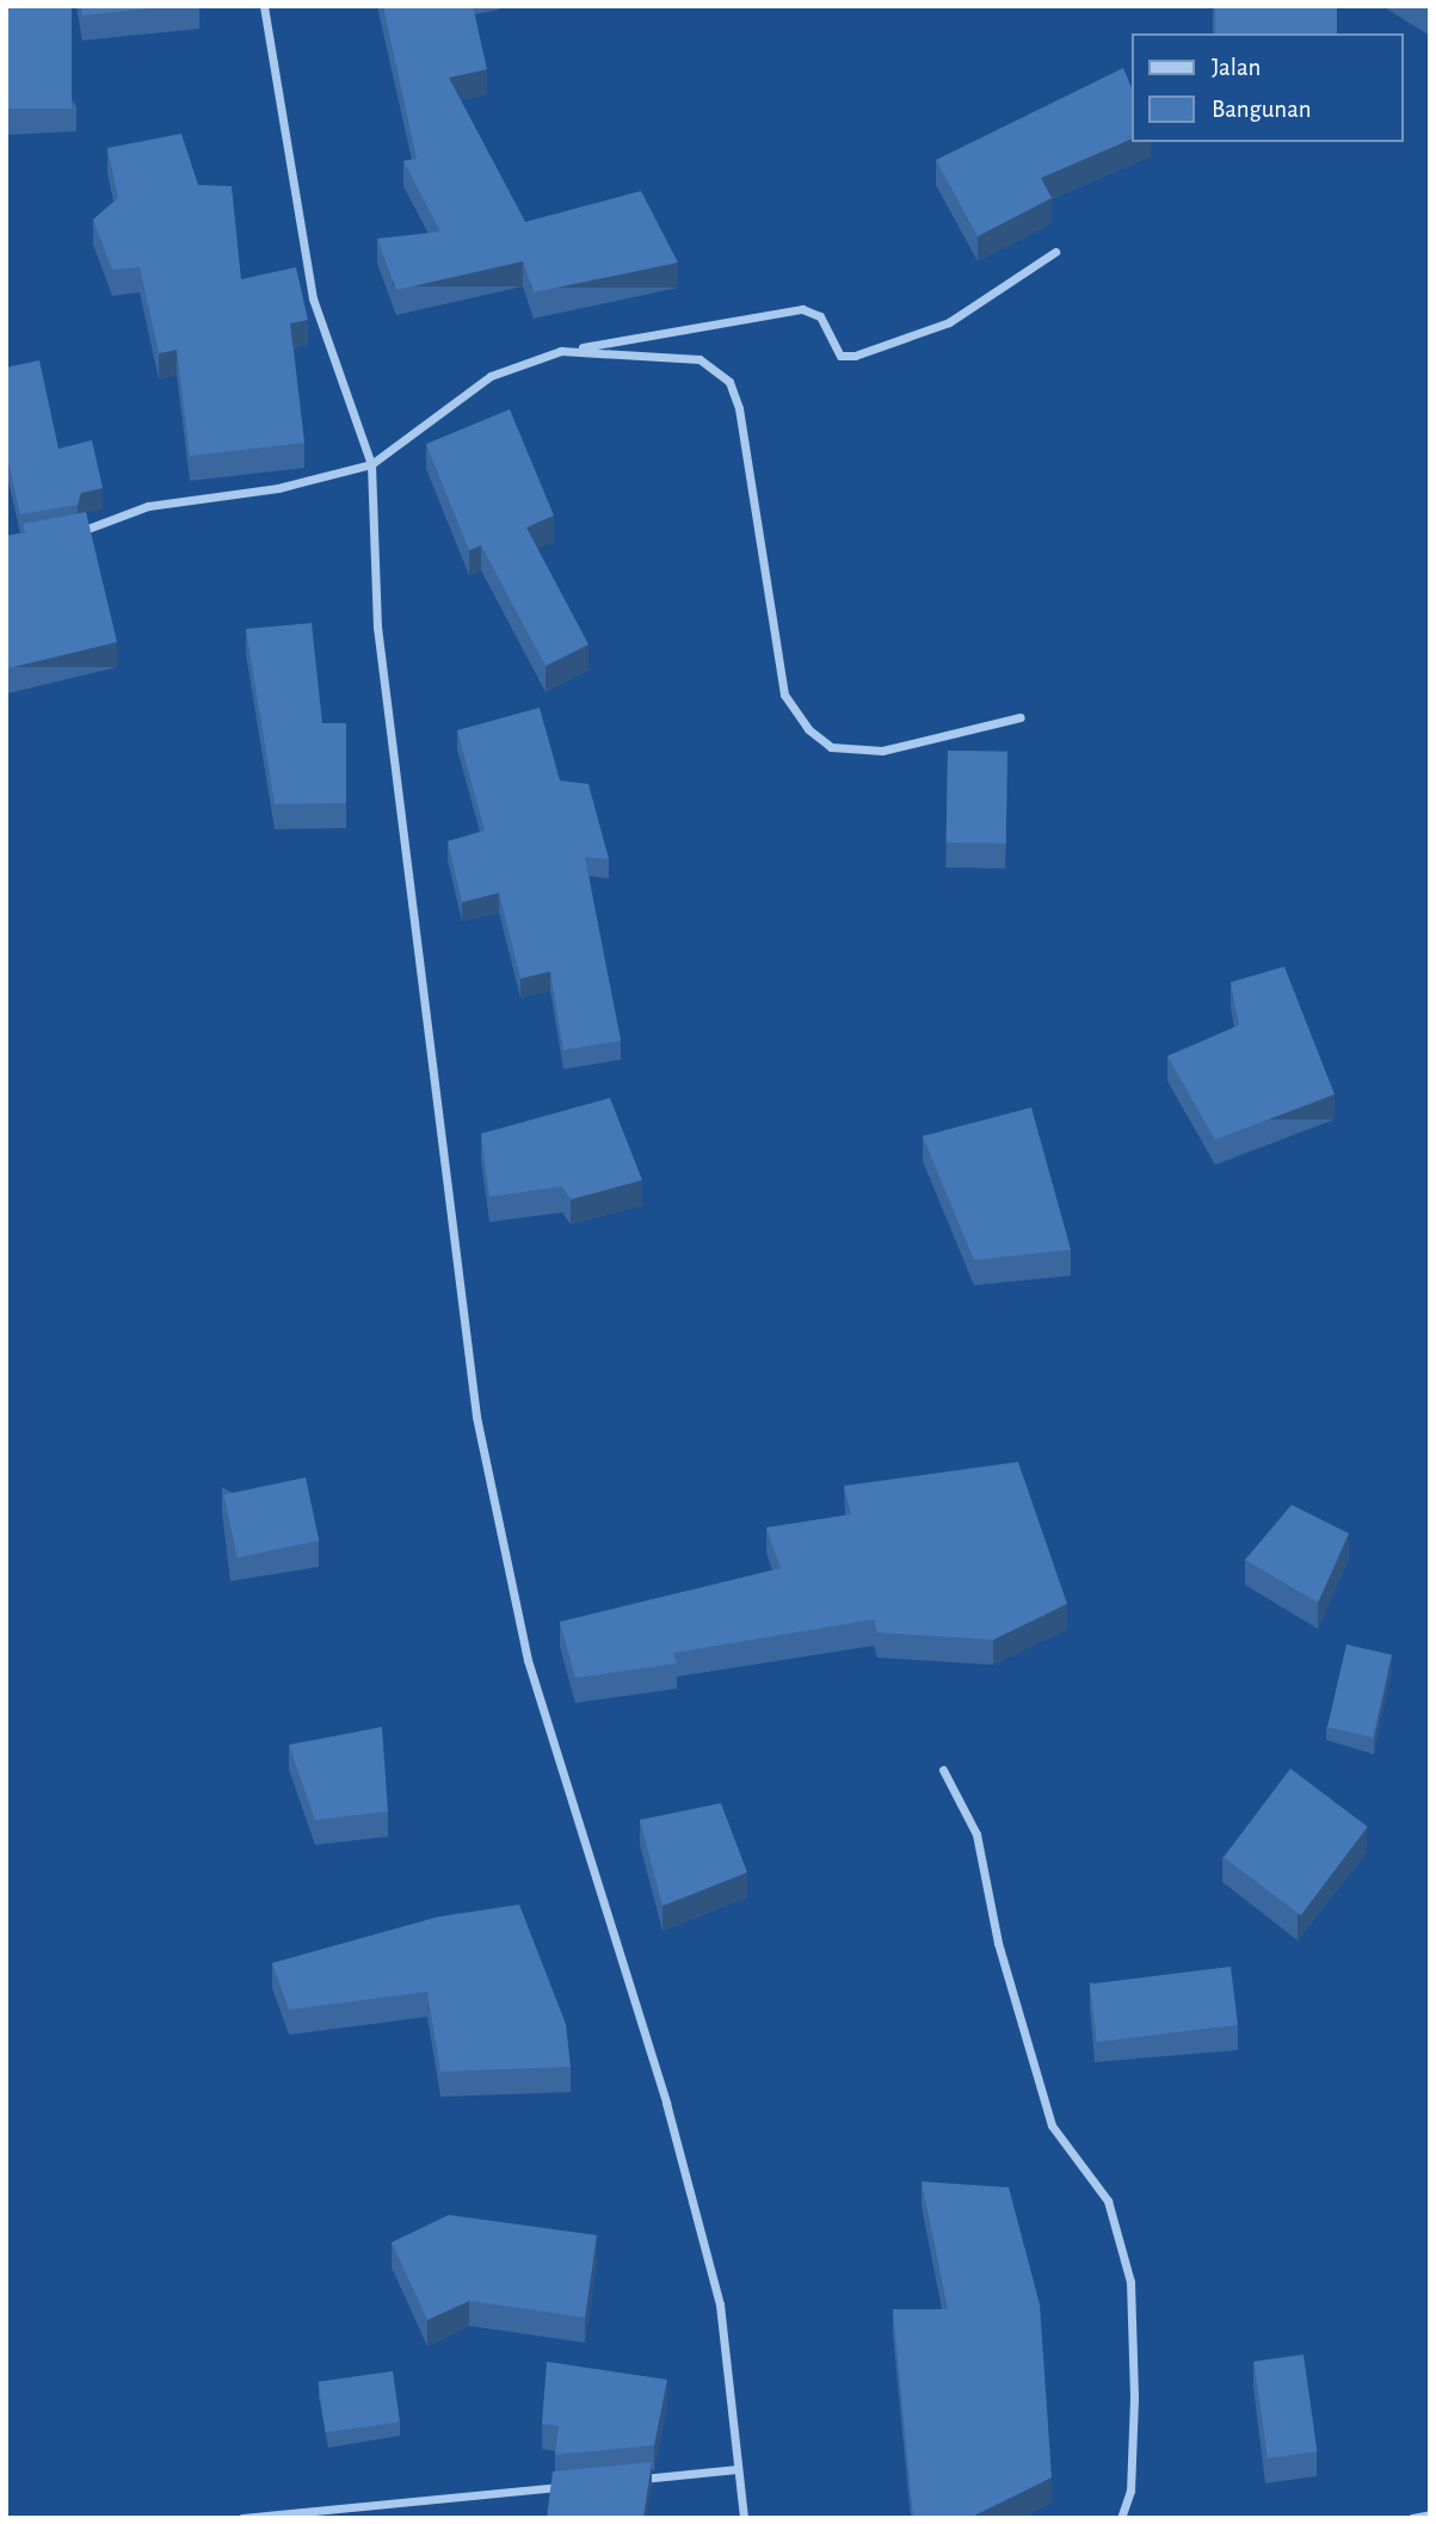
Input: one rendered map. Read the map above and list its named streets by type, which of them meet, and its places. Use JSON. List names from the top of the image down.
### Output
{
  "legend": ["Jalan", "Bangunan"]
}
